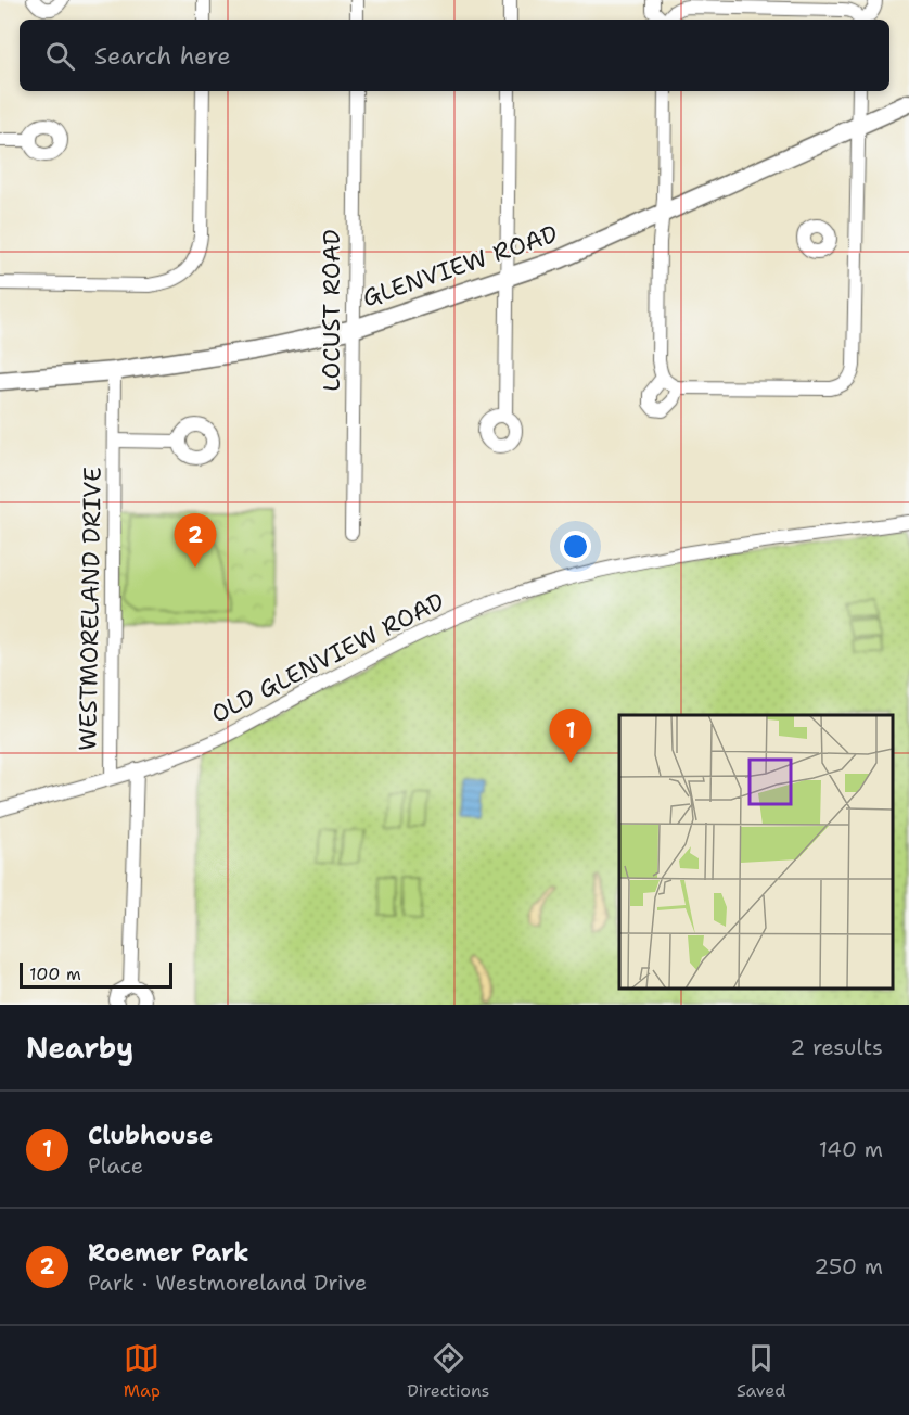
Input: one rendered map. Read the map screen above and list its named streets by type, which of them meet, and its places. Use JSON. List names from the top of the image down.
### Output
{
  "streets": {
    "main road": ["GLENVIEW ROAD"],
    "street": ["LOCUST ROAD", "WESTMORELAND DRIVE", "OLD GLENVIEW ROAD"]
  },
  "crossings": [
    ["GLENVIEW ROAD", "LOCUST ROAD"],
    ["GLENVIEW ROAD", "WESTMORELAND DRIVE"],
    ["WESTMORELAND DRIVE", "OLD GLENVIEW ROAD"]
  ],
  "scale_bar": "100 m",
  "page": {
    "search": "Search here",
    "pins": ["2", "1"],
    "scale": "100 m",
    "heading": ["Nearby", "2 results"],
    "list": [
      {
        "mark": "1",
        "name": "Clubhouse",
        "note": "Place",
        "value": "140 m"
      },
      {
        "mark": "2",
        "name": "Roemer Park",
        "note": "Park · Westmoreland Drive",
        "value": "250 m"
      }
    ],
    "nav": ["Map", "Directions", "Saved"]
  }
}
